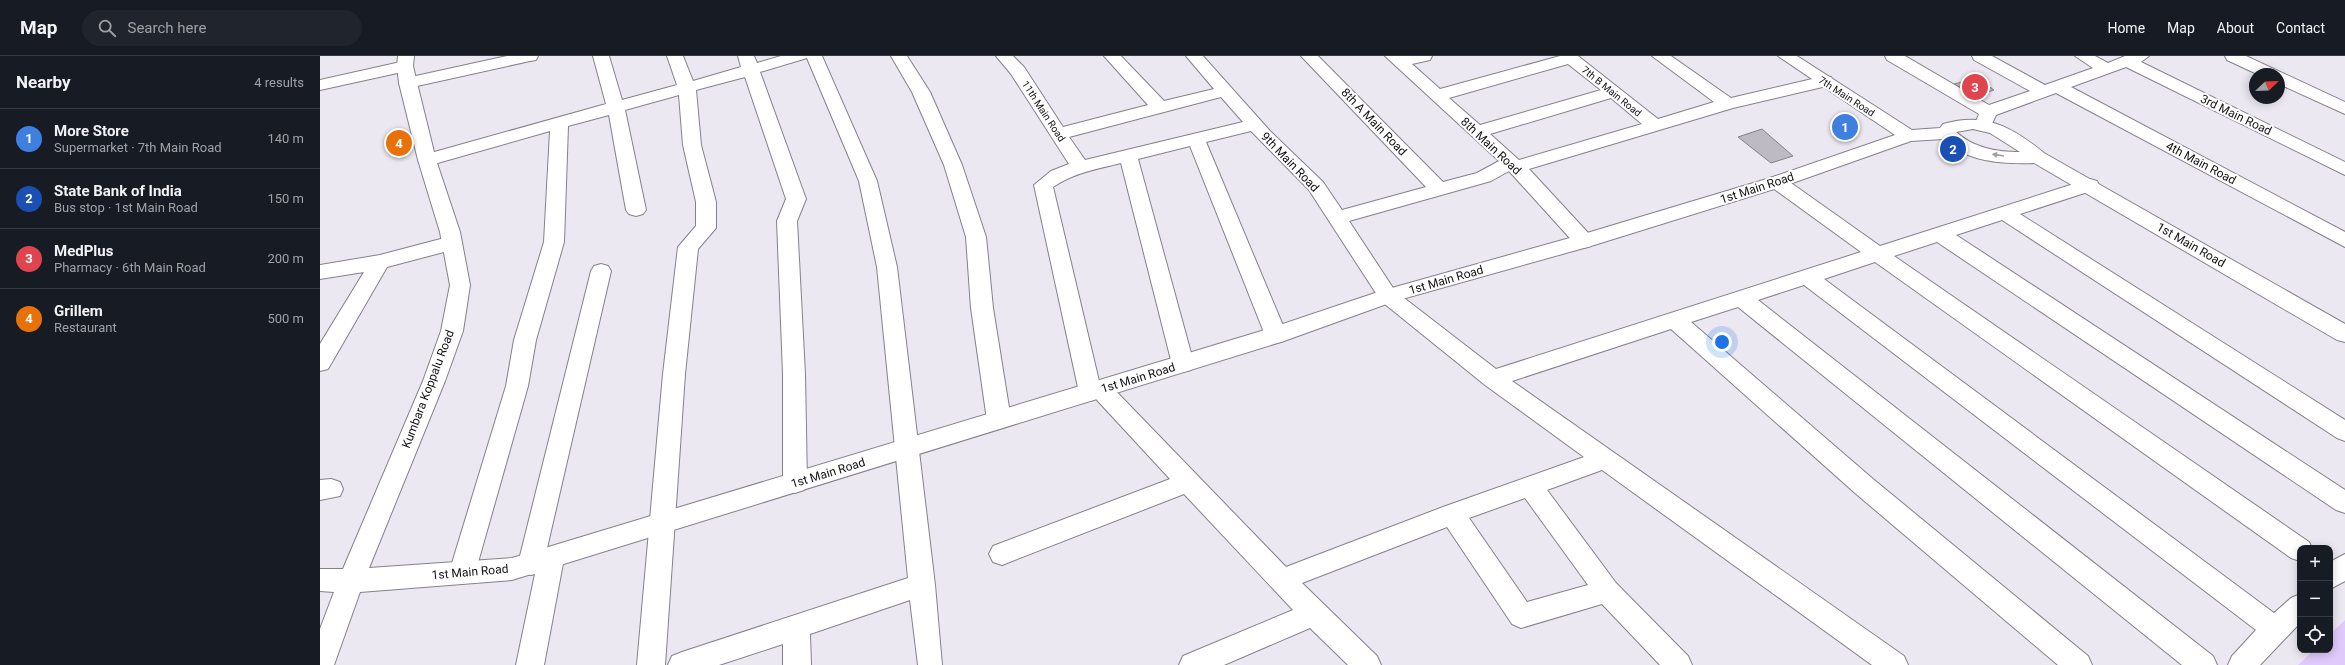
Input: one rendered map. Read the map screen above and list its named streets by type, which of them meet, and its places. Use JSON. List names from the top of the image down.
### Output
{
  "streets": {
    "street": [
      "7th B Main Road",
      "7th Main Road",
      "11th Main Road",
      "3rd Main Road",
      "8th A Main Road",
      "8th Main Road",
      "9th Main Road",
      "4th Main Road",
      "1st Main Road",
      "Kumbara Koppalu Road"
    ]
  },
  "crossings": [
    ["7th Main Road", "1st Main Road"],
    ["8th Main Road", "1st Main Road"],
    ["9th Main Road", "1st Main Road"],
    ["1st Main Road", "Kumbara Koppalu Road"]
  ],
  "north": "top right",
  "page": {
    "header": "Map",
    "search": "Search here",
    "nav": [
      "Home",
      "Map",
      "About",
      "Contact"
    ],
    "heading": ["Nearby", "4 results"],
    "pins": [
      "3",
      "1",
      "4",
      "2"
    ],
    "list": [
      {
        "mark": "1",
        "name": "More Store",
        "note": "Supermarket · 7th Main Road",
        "value": "140 m"
      },
      {
        "mark": "2",
        "name": "State Bank of India",
        "note": "Bus stop · 1st Main Road",
        "value": "150 m"
      },
      {
        "mark": "3",
        "name": "MedPlus",
        "note": "Pharmacy · 6th Main Road",
        "value": "200 m"
      },
      {
        "mark": "4",
        "name": "Grillem",
        "note": "Restaurant",
        "value": "500 m"
      }
    ],
    "map_buttons": ["+", "−"]
  }
}
